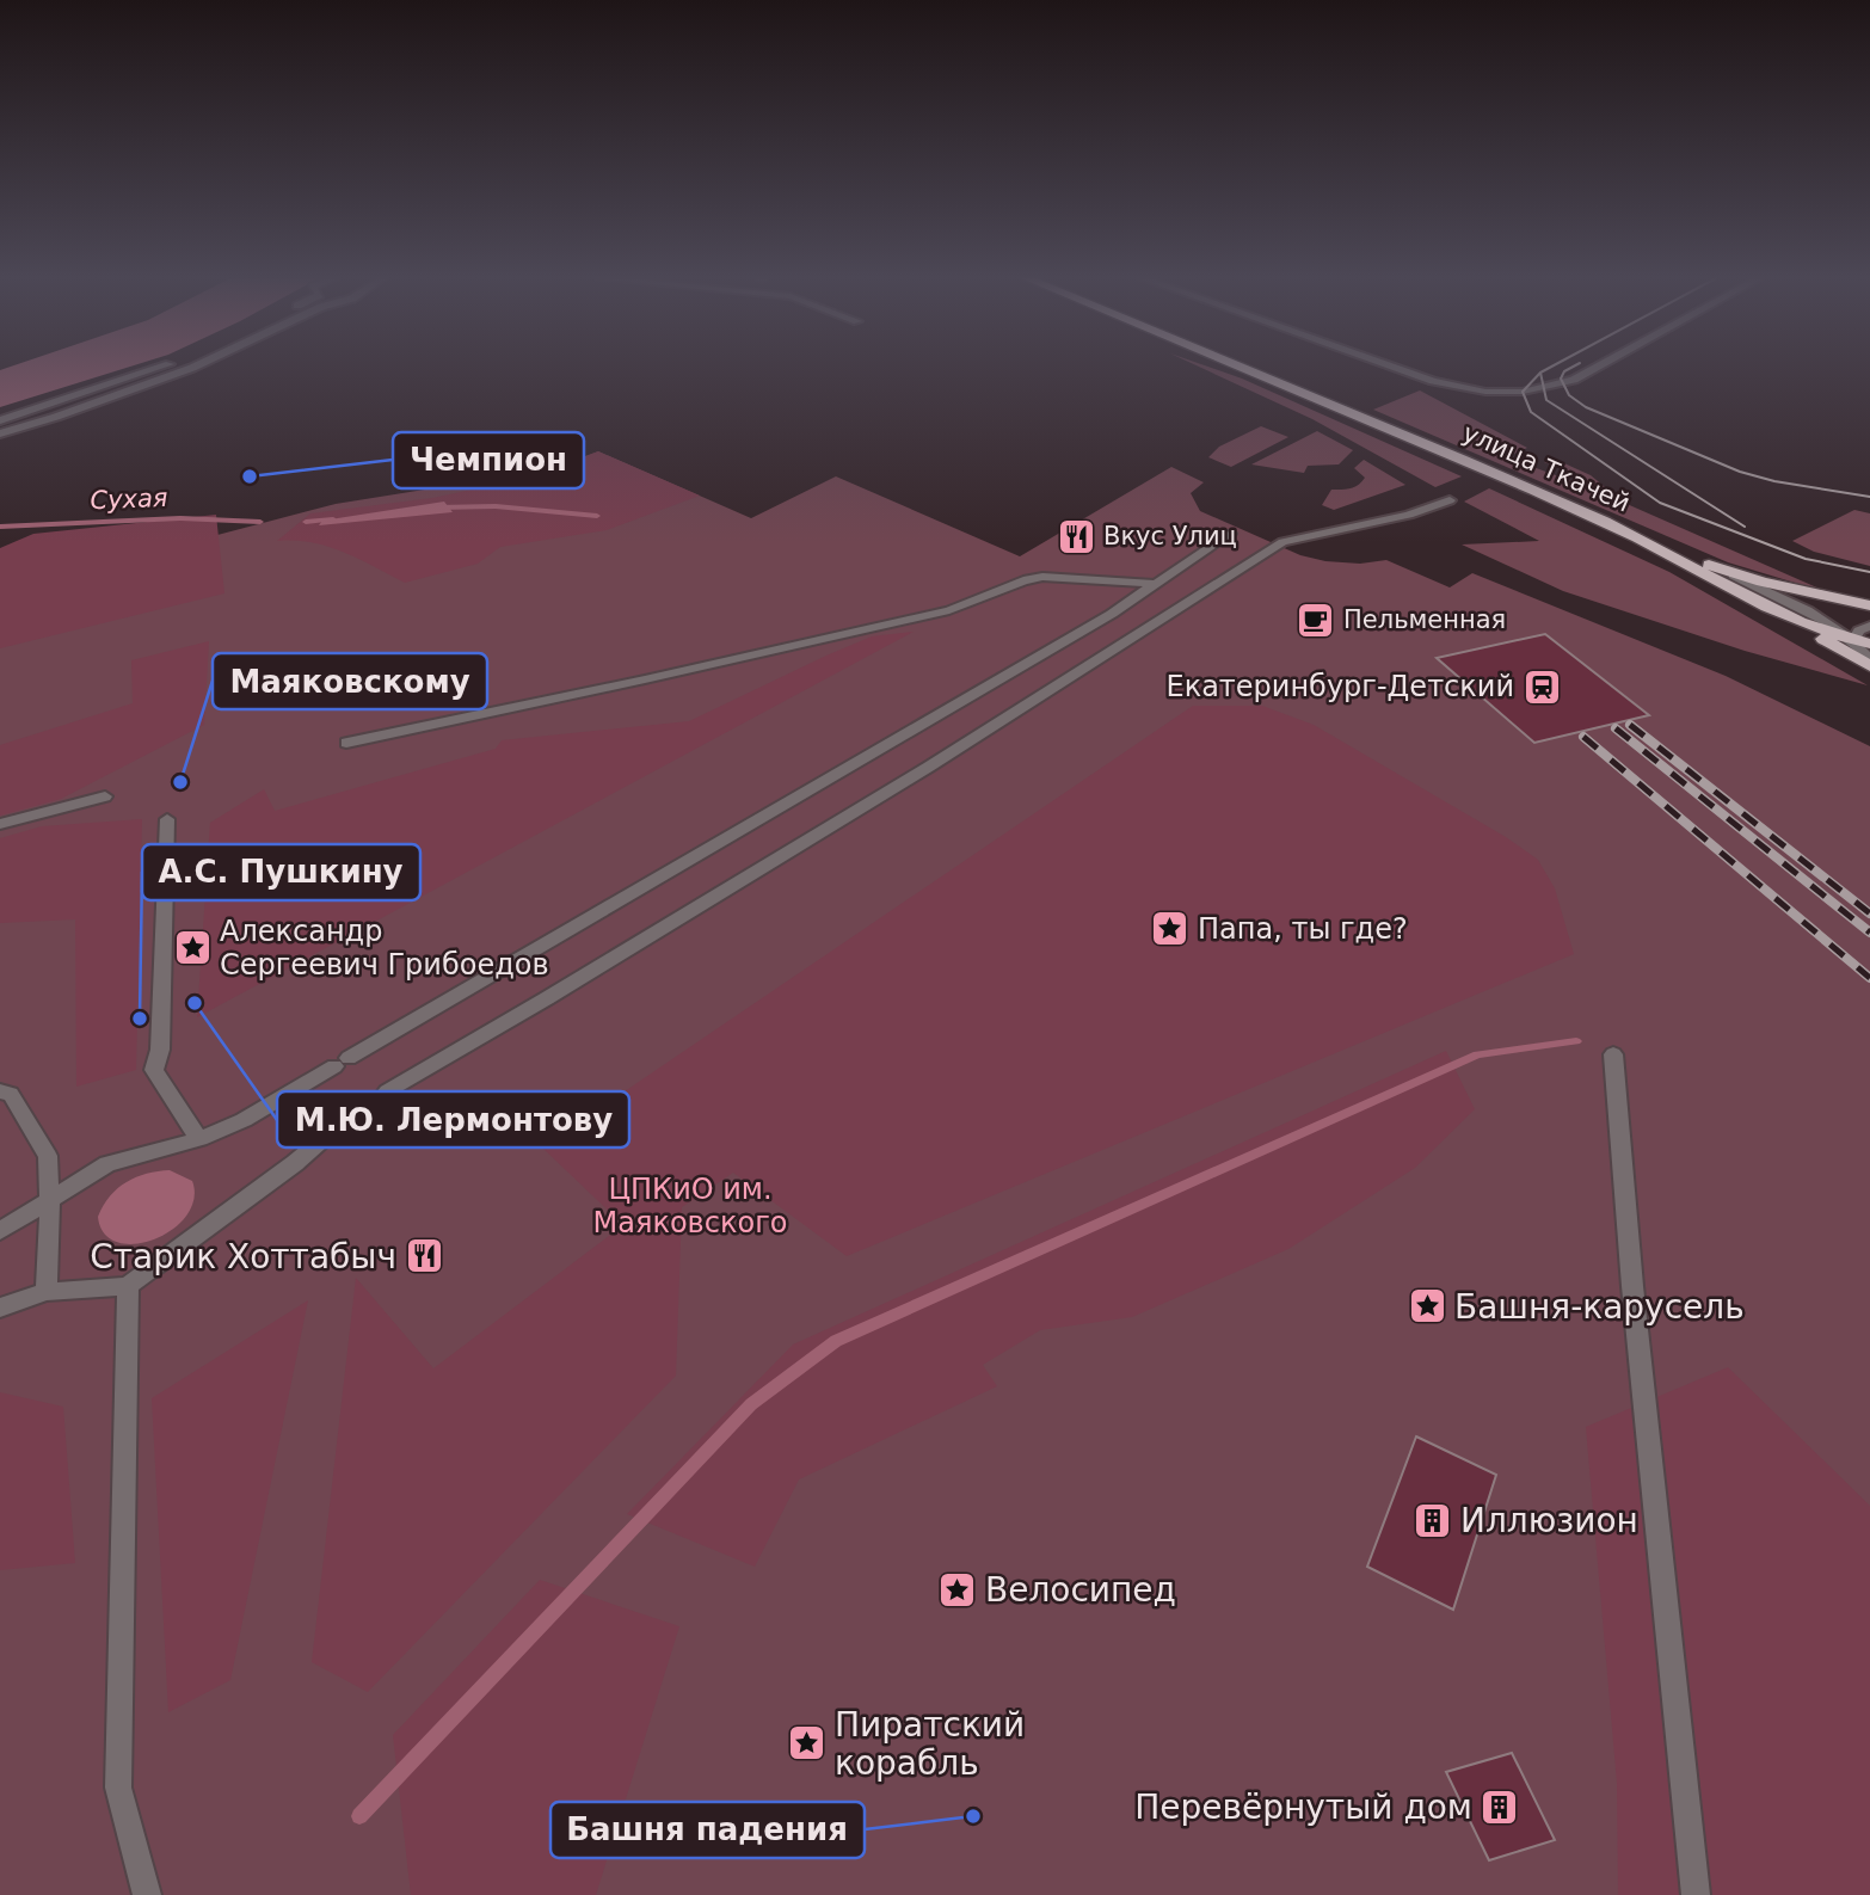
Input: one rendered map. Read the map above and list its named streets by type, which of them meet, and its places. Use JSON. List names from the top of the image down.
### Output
{
  "streets": {
    "main road": ["улица Ткачей"]
  },
  "water": ["Сухая"],
  "parks": ["ЦПКиО им. Маяковского"],
  "places": {
    "other": [
      "Чемпион",
      "Маяковскому",
      "М.Ю. Лермонтову",
      "А.С. Пушкину",
      "Башня падения"
    ],
    "restaurant": ["Вкус Улиц", "Старик Хоттабыч"],
    "cafe": ["Пельменная"],
    "station": ["Екатеринбург-Детский"],
    "place": [
      "Папа, ты где?",
      "Александр Сергеевич Грибоедов",
      "Башня-карусель",
      "Велосипед",
      "Пиратский корабль"
    ],
    "building": ["Иллюзион", "Перевёрнутый дом"]
  }
}
